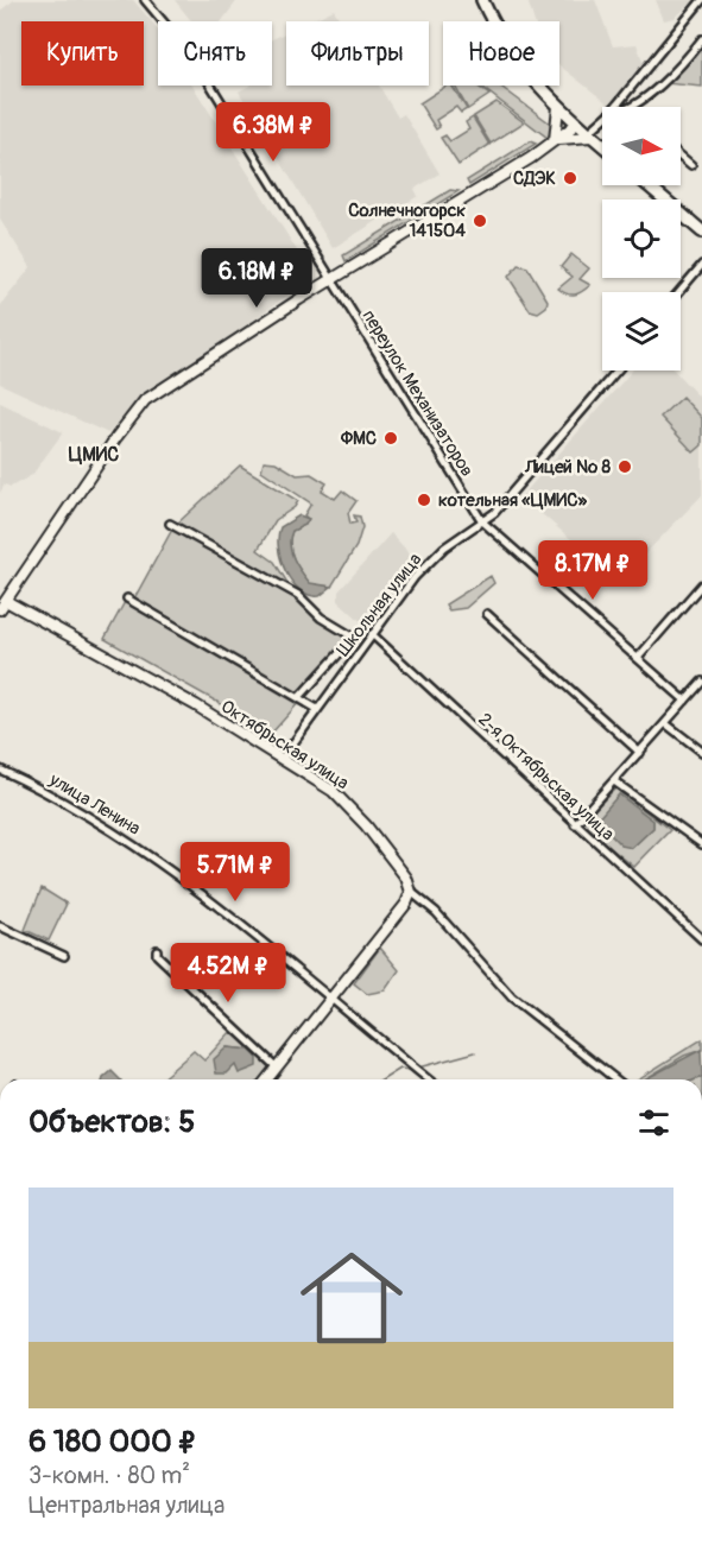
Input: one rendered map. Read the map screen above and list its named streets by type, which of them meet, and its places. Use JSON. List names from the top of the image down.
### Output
{
  "streets": {
    "street": [
      "переулок Механизаторов",
      "Школьная улица",
      "Октябрьская улица",
      "2-я Октябрьская улица",
      "улица Ленина"
    ]
  },
  "crossings": [
    ["переулок Механизаторов", "Школьная улица"],
    ["Школьная улица", "Октябрьская улица"],
    ["Школьная улица", "2-я Октябрьская улица"]
  ],
  "districts": ["ЦМИС"],
  "places": [
    "СДЭК",
    "Солнечногорск 141504",
    "ФМС",
    "Лицей № 8",
    "котельная «ЦМИС»"
  ],
  "north": "right",
  "page": {
    "chip": [
      "Купить",
      "Снять",
      "Фильтры",
      "Новое"
    ],
    "price": [
      "6.38M ₽",
      "6.18M ₽",
      "8.17M ₽",
      "5.71M ₽",
      "4.52M ₽"
    ],
    "heading": "Объектов: 5",
    "list": [
      {
        "name": "6 180 000 ₽",
        "note": "3-комн. · 80 m² · Центральная улица"
      }
    ]
  }
}
